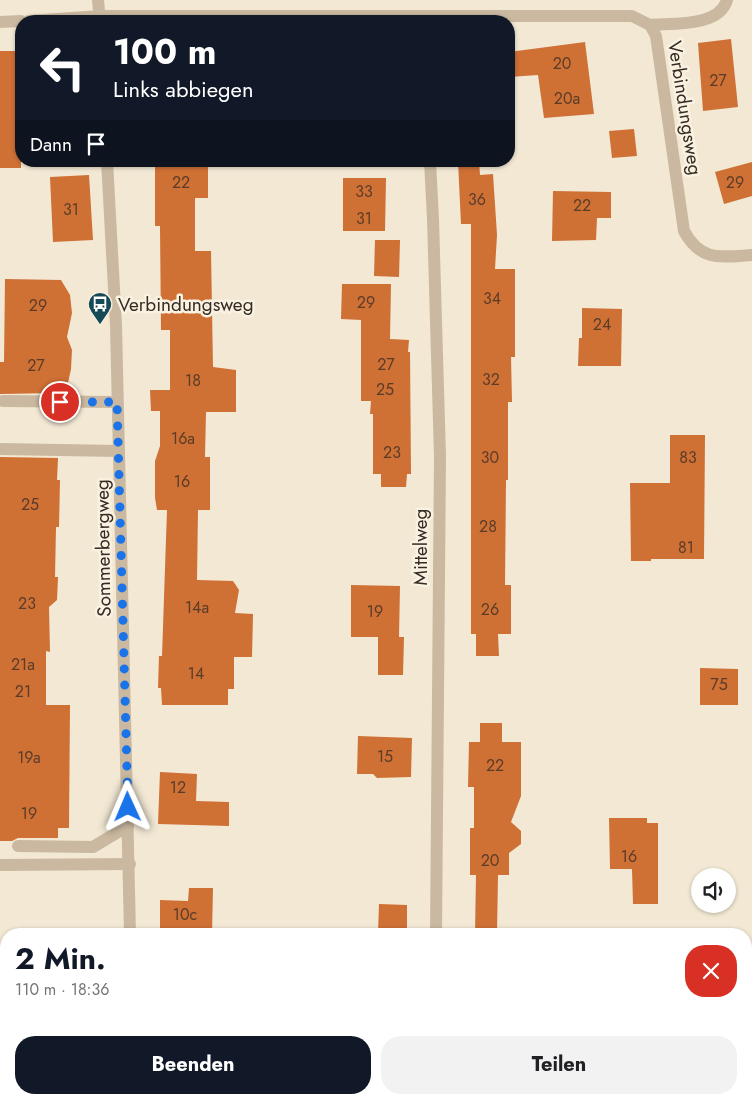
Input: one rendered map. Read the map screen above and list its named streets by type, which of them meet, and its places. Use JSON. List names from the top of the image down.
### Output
{
  "streets": {
    "street": ["Verbindungsweg", "Mittelweg", "Sommerbergweg"]
  },
  "places": {
    "bus stop": ["Verbindungsweg"]
  },
  "house_numbers": [
    "20",
    "27",
    "20a",
    "22",
    "29",
    "33",
    "36",
    "22",
    "31",
    "31",
    "34",
    "29",
    "29",
    "24",
    "27",
    "27",
    "32",
    "18",
    "25",
    "16a",
    "23",
    "30",
    "83",
    "16",
    "25",
    "28",
    "81",
    "23",
    "14a",
    "26",
    "19",
    "21a",
    "14",
    "75",
    "21",
    "15",
    "19a",
    "22",
    "12",
    "19",
    "16",
    "20",
    "10c"
  ],
  "page": {
    "turn": ["100 m", "Links abbiegen"],
    "then": "Dann",
    "heading": ["2 Min.", "110 m · 18:36"],
    "buttons": ["Beenden", "Teilen"]
  }
}
